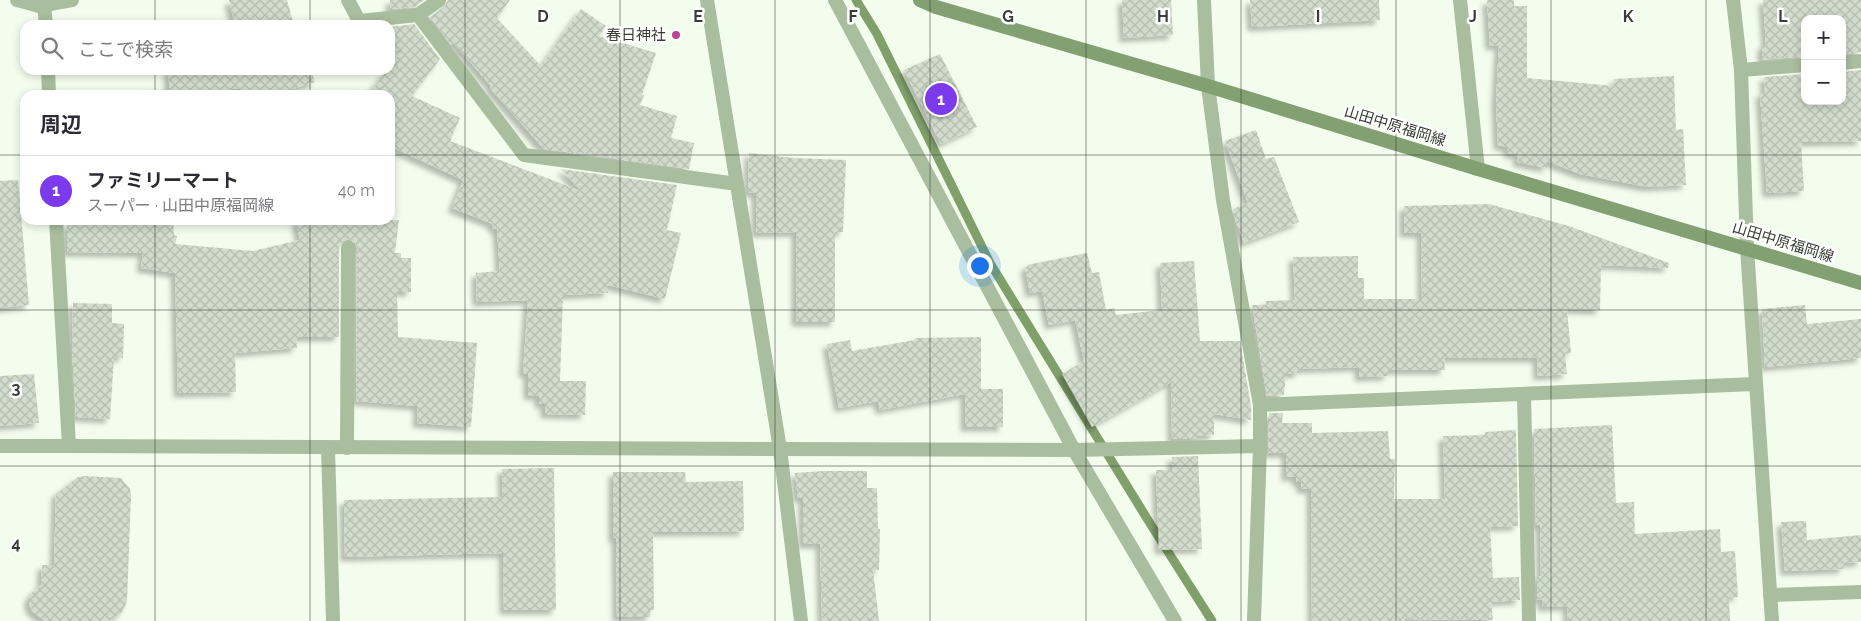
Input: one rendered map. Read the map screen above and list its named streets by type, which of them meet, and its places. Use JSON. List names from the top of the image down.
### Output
{
  "streets": {
    "main road": ["山田中原福岡線"]
  },
  "places": ["春日神社"],
  "page": {
    "map_buttons": ["+", "−"],
    "search": "ここで検索",
    "pins": "1",
    "heading": "周辺",
    "list": [
      {
        "mark": "1",
        "name": "ファミリーマート",
        "note": "スーパー · 山田中原福岡線",
        "value": "40 m"
      }
    ]
  },
  "grid": {
    "columns": [
      "D",
      "E",
      "F",
      "G",
      "H",
      "I",
      "J",
      "K",
      "L"
    ],
    "rows": ["3", "4"]
  }
}
